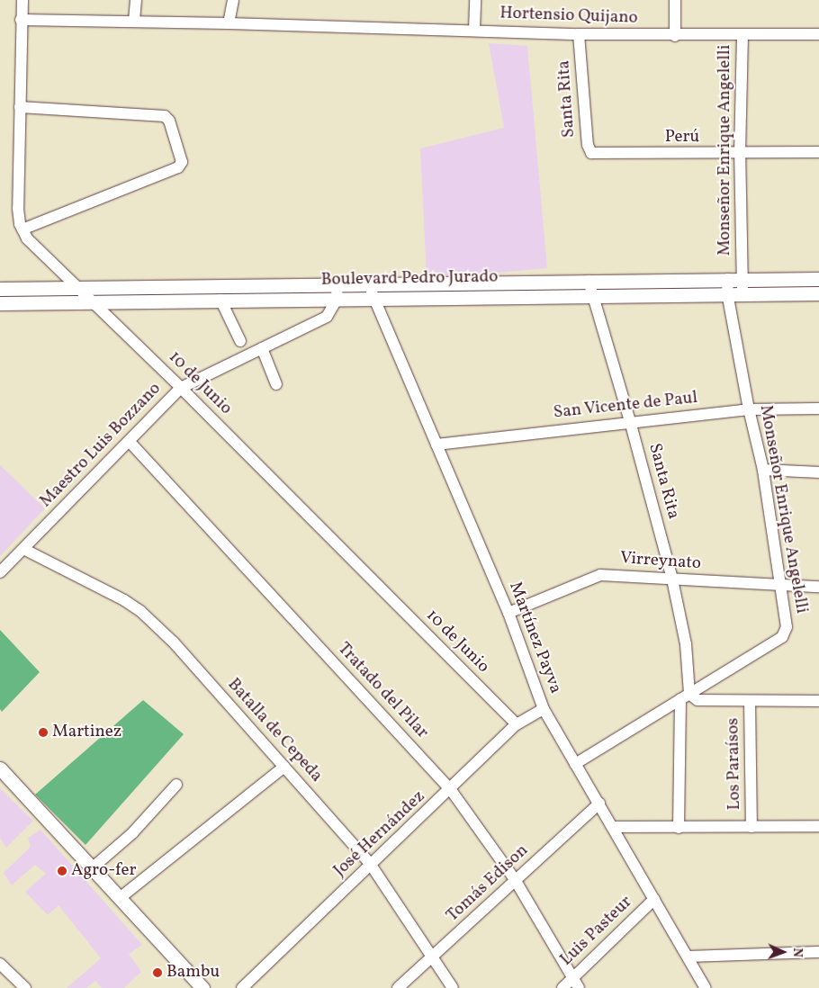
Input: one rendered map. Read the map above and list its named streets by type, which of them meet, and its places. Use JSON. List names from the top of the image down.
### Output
{
  "streets": {
    "main road": ["Boulevard Pedro Jurado"],
    "street": [
      "Hortensio Quijano",
      "Santa Rita",
      "Perú",
      "Monseñor Enrique Angelelli",
      "10 de Junio",
      "San Vicente de Paul",
      "Maestro Luis Bozzano",
      "Virreynato",
      "Martínez Payva",
      "Tratado del Pilar",
      "Batalla de Cepeda",
      "Los Paraísos",
      "José Hernández",
      "Tomás Edison",
      "Luis Pasteur"
    ]
  },
  "crossings": [
    ["Hortensio Quijano", "Santa Rita"],
    ["Hortensio Quijano", "Monseñor Enrique Angelelli"],
    ["Hortensio Quijano", "10 de Junio"],
    ["Santa Rita", "Perú"],
    ["Santa Rita", "Monseñor Enrique Angelelli"],
    ["Santa Rita", "Boulevard Pedro Jurado"],
    ["Santa Rita", "San Vicente de Paul"],
    ["Santa Rita", "Virreynato"],
    ["Perú", "Monseñor Enrique Angelelli"],
    ["Monseñor Enrique Angelelli", "Boulevard Pedro Jurado"],
    ["Monseñor Enrique Angelelli", "San Vicente de Paul"],
    ["Monseñor Enrique Angelelli", "Virreynato"],
    ["Boulevard Pedro Jurado", "10 de Junio"],
    ["Boulevard Pedro Jurado", "Maestro Luis Bozzano"],
    ["Boulevard Pedro Jurado", "Martínez Payva"],
    ["10 de Junio", "Maestro Luis Bozzano"],
    ["10 de Junio", "José Hernández"],
    ["San Vicente de Paul", "Martínez Payva"],
    ["Maestro Luis Bozzano", "Tratado del Pilar"],
    ["Maestro Luis Bozzano", "Batalla de Cepeda"],
    ["Virreynato", "Martínez Payva"],
    ["Martínez Payva", "José Hernández"],
    ["Martínez Payva", "Tomás Edison"],
    ["Martínez Payva", "Luis Pasteur"],
    ["Tratado del Pilar", "José Hernández"],
    ["Tratado del Pilar", "Tomás Edison"],
    ["Tratado del Pilar", "Luis Pasteur"],
    ["Batalla de Cepeda", "José Hernández"],
    ["Batalla de Cepeda", "Tomás Edison"]
  ],
  "places": ["Martinez", "Agro-fer", "Bambu"],
  "north": "right"
}
